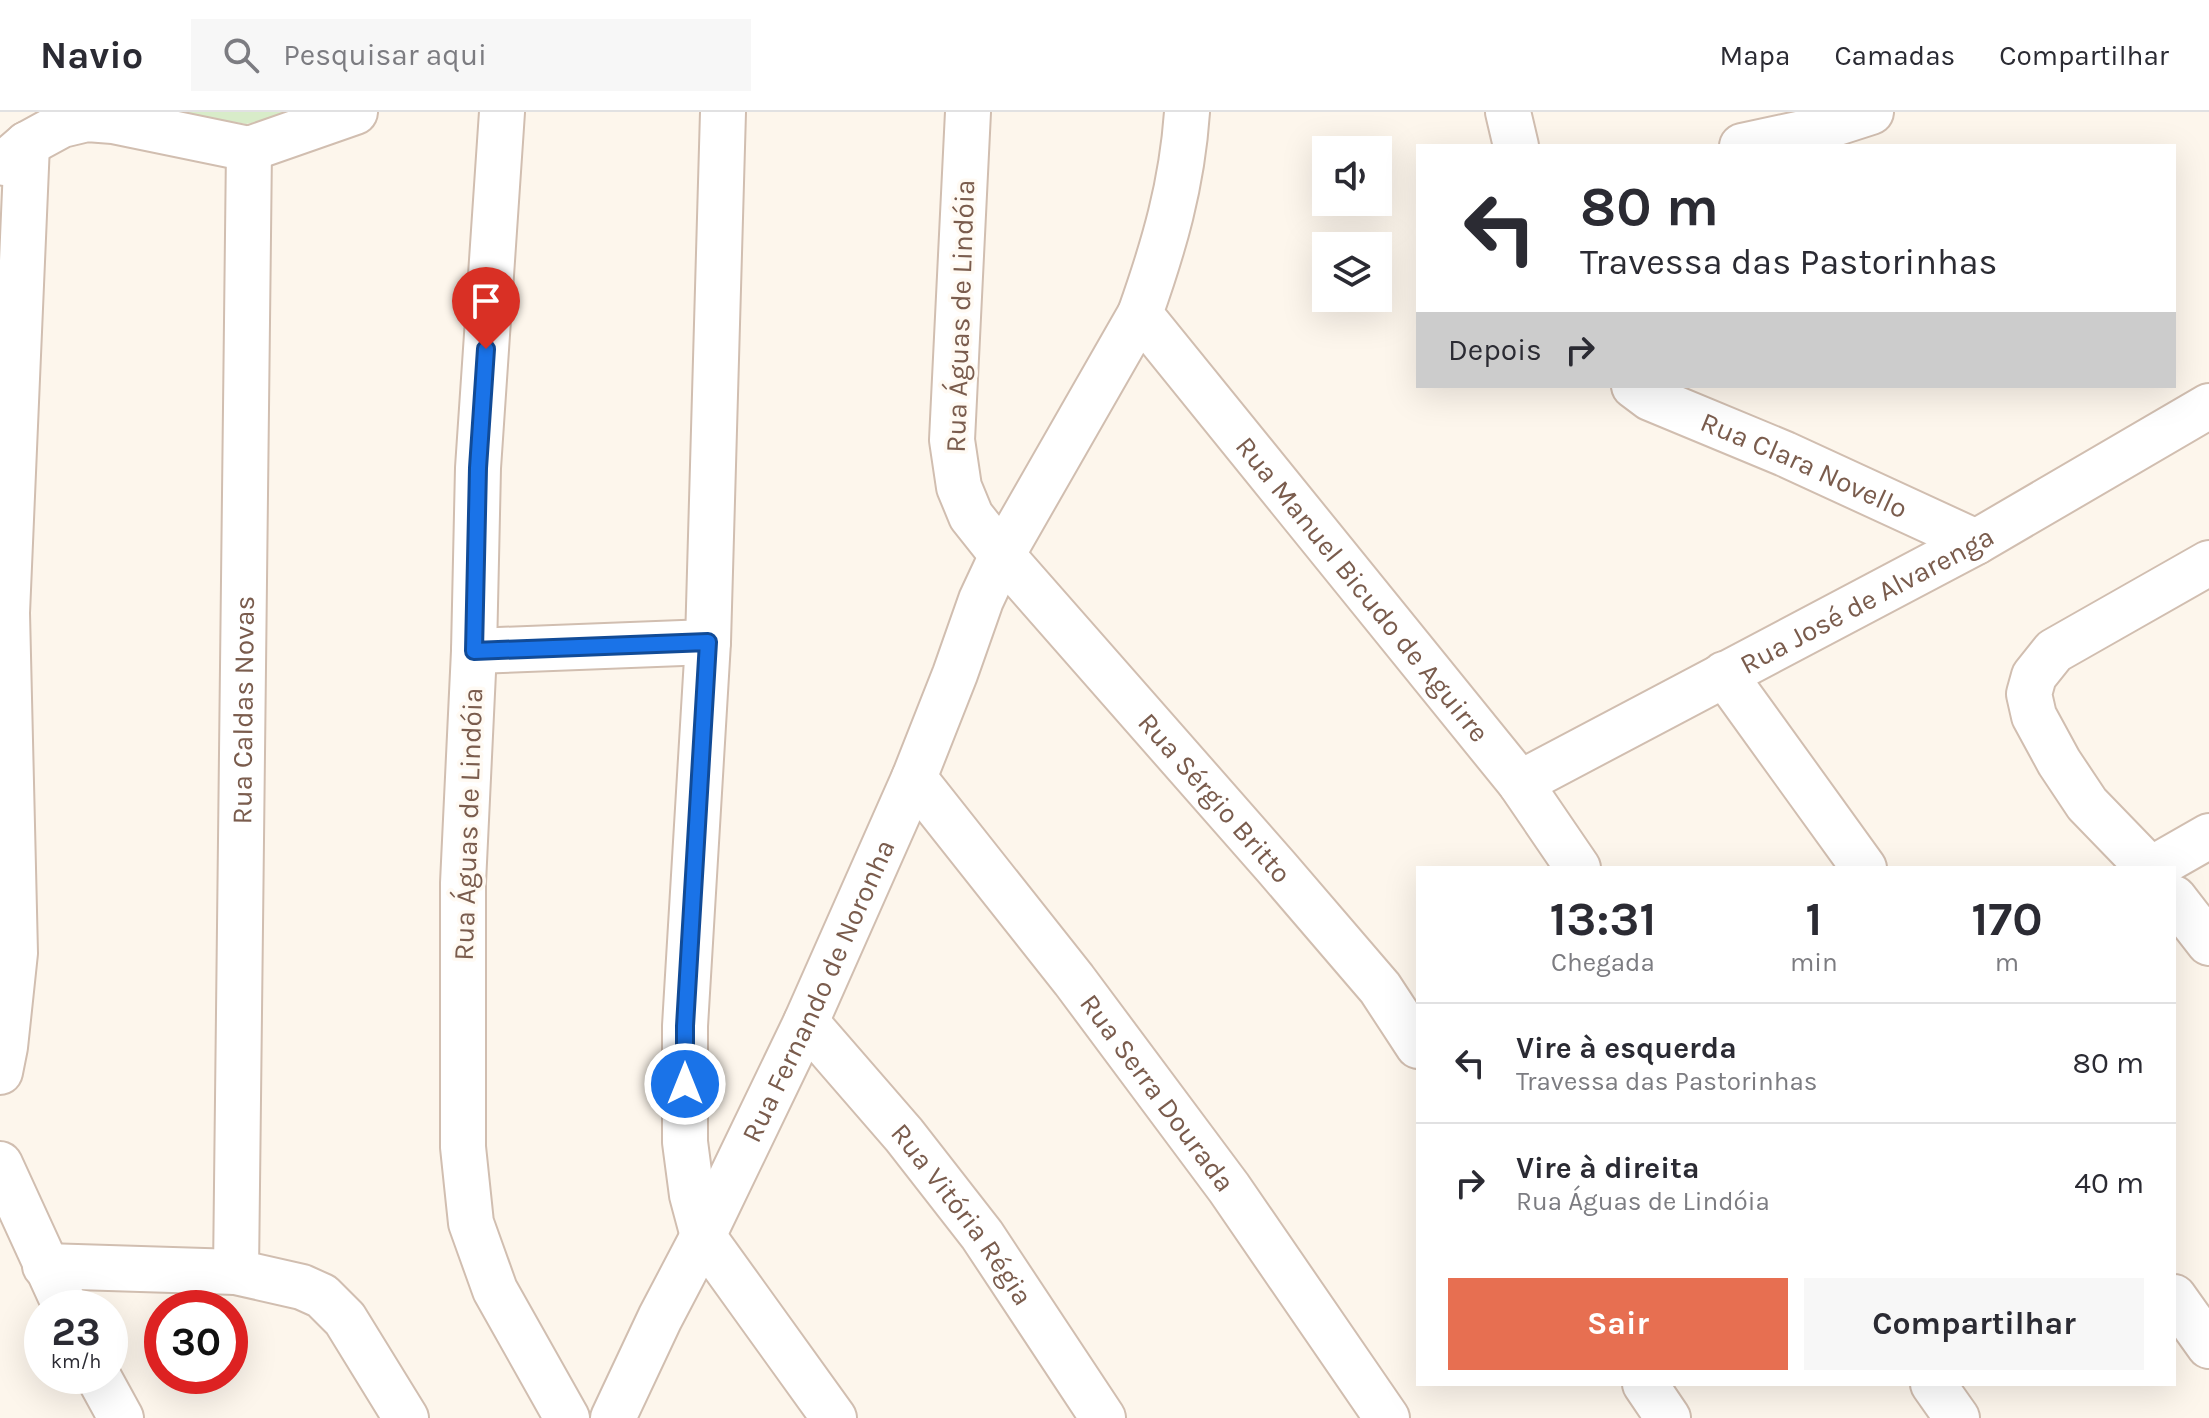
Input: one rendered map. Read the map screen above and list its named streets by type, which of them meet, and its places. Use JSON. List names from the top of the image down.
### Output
{
  "streets": {
    "street": [
      "Rua Águas de Lindóia",
      "Rua Clara Novello",
      "Rua Manuel Bicudo de Aguirre",
      "Rua José de Alvarenga",
      "Rua Caldas Novas",
      "Rua Sérgio Britto",
      "Rua Fernando de Noronha",
      "Rua Serra Dourada",
      "Rua Vitória Régia"
    ]
  },
  "crossings": [
    ["Rua Águas de Lindóia", "Rua Sérgio Britto"],
    ["Rua Águas de Lindóia", "Rua Fernando de Noronha"],
    ["Rua Clara Novello", "Rua José de Alvarenga"],
    ["Rua Manuel Bicudo de Aguirre", "Rua José de Alvarenga"],
    ["Rua Sérgio Britto", "Rua Fernando de Noronha"],
    ["Rua Fernando de Noronha", "Rua Serra Dourada"],
    ["Rua Fernando de Noronha", "Rua Vitória Régia"]
  ],
  "page": {
    "header": "Navio",
    "search": "Pesquisar aqui",
    "nav": ["Mapa", "Camadas", "Compartilhar"],
    "turn": ["80 m", "Travessa das Pastorinhas"],
    "then": "Depois",
    "eta": [
      "13:31",
      "Chegada",
      "1",
      "min",
      "170",
      "m"
    ],
    "list": [
      {
        "name": "Vire à esquerda",
        "note": "Travessa das Pastorinhas",
        "value": "80 m"
      },
      {
        "name": "Vire à direita",
        "note": "Rua Águas de Lindóia",
        "value": "40 m"
      }
    ],
    "buttons": ["Sair", "Compartilhar"],
    "speed": "23 km/h",
    "limit": "30"
  }
}
